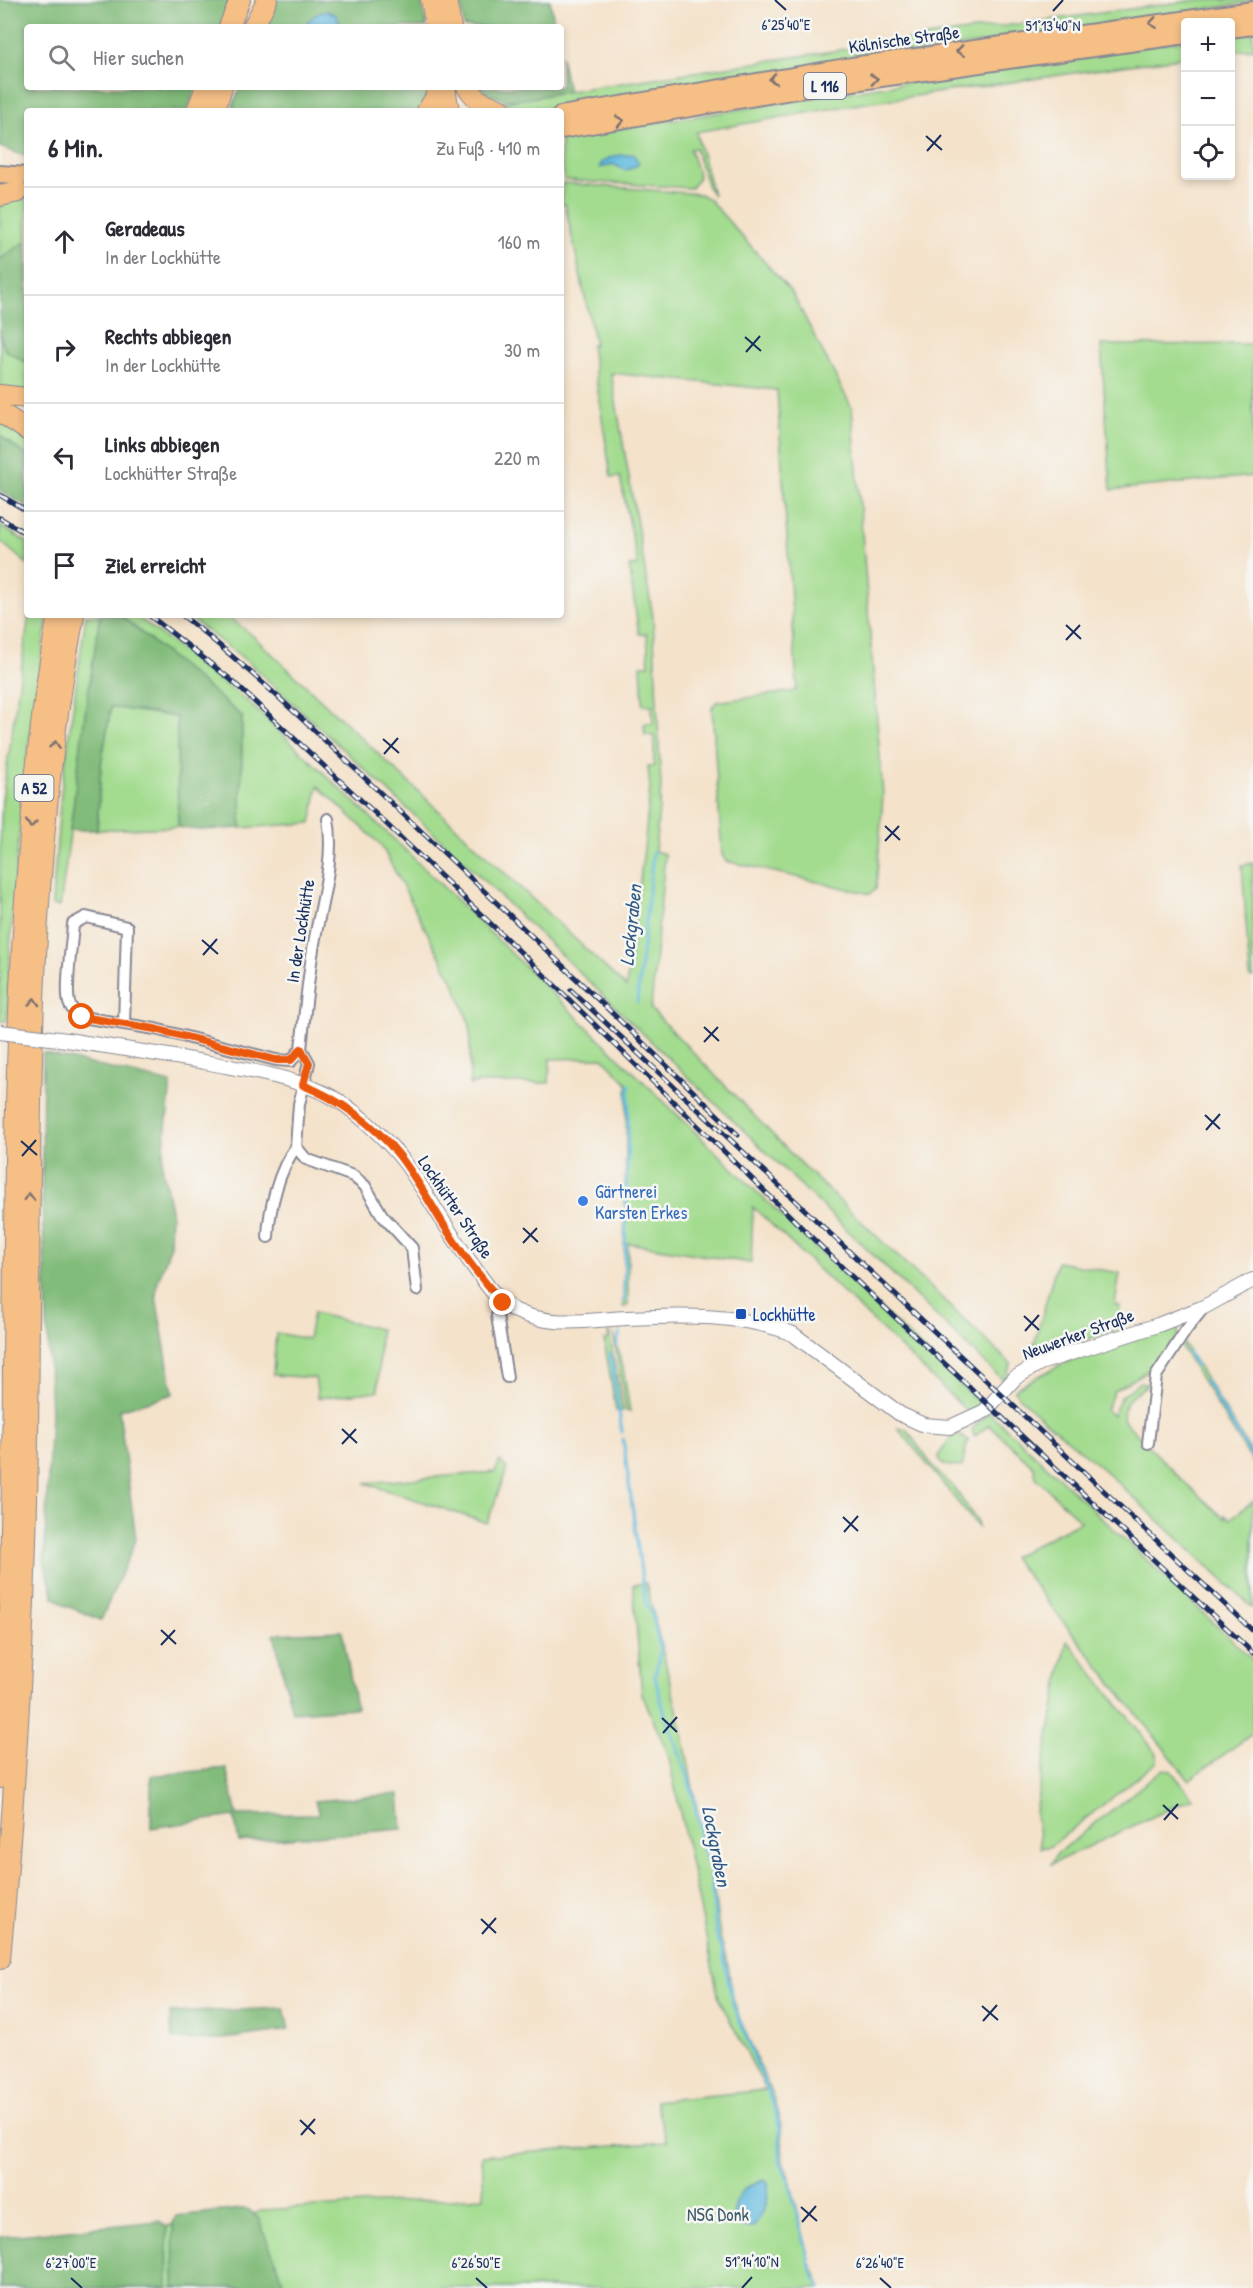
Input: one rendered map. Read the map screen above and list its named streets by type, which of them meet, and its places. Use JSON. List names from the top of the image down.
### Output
{
  "streets": {
    "highway": ["A 52"],
    "main road": ["Kölnische Straße", "L 116"],
    "street": ["In der Lockhütte", "Lockhütter Straße", "Neuwerker Straße"]
  },
  "crossings": [
    ["In der Lockhütte", "Lockhütter Straße"],
    ["Lockhütter Straße", "Neuwerker Straße"]
  ],
  "water": ["Lockgraben"],
  "parks": ["NSG Donk"],
  "places": {
    "other": ["Gärtnerei Karsten Erkes"],
    "transit": ["Lockhütte"]
  },
  "page": {
    "map_buttons": ["+", "−"],
    "search": "Hier suchen",
    "heading": ["6 Min.", "Zu Fuß · 410 m"],
    "list": [
      ["Geradeaus", "In der Lockhütte", "160 m"],
      ["Rechts abbiegen", "In der Lockhütte", "30 m"],
      ["Links abbiegen", "Lockhütter Straße", "220 m"],
      "Ziel erreicht"
    ]
  },
  "coordinates": [
    "6°25'40\"E",
    "51°13'40\"N",
    "51°14'10\"N",
    "6°27'00\"E",
    "6°26'50\"E",
    "6°26'40\"E"
  ]
}
